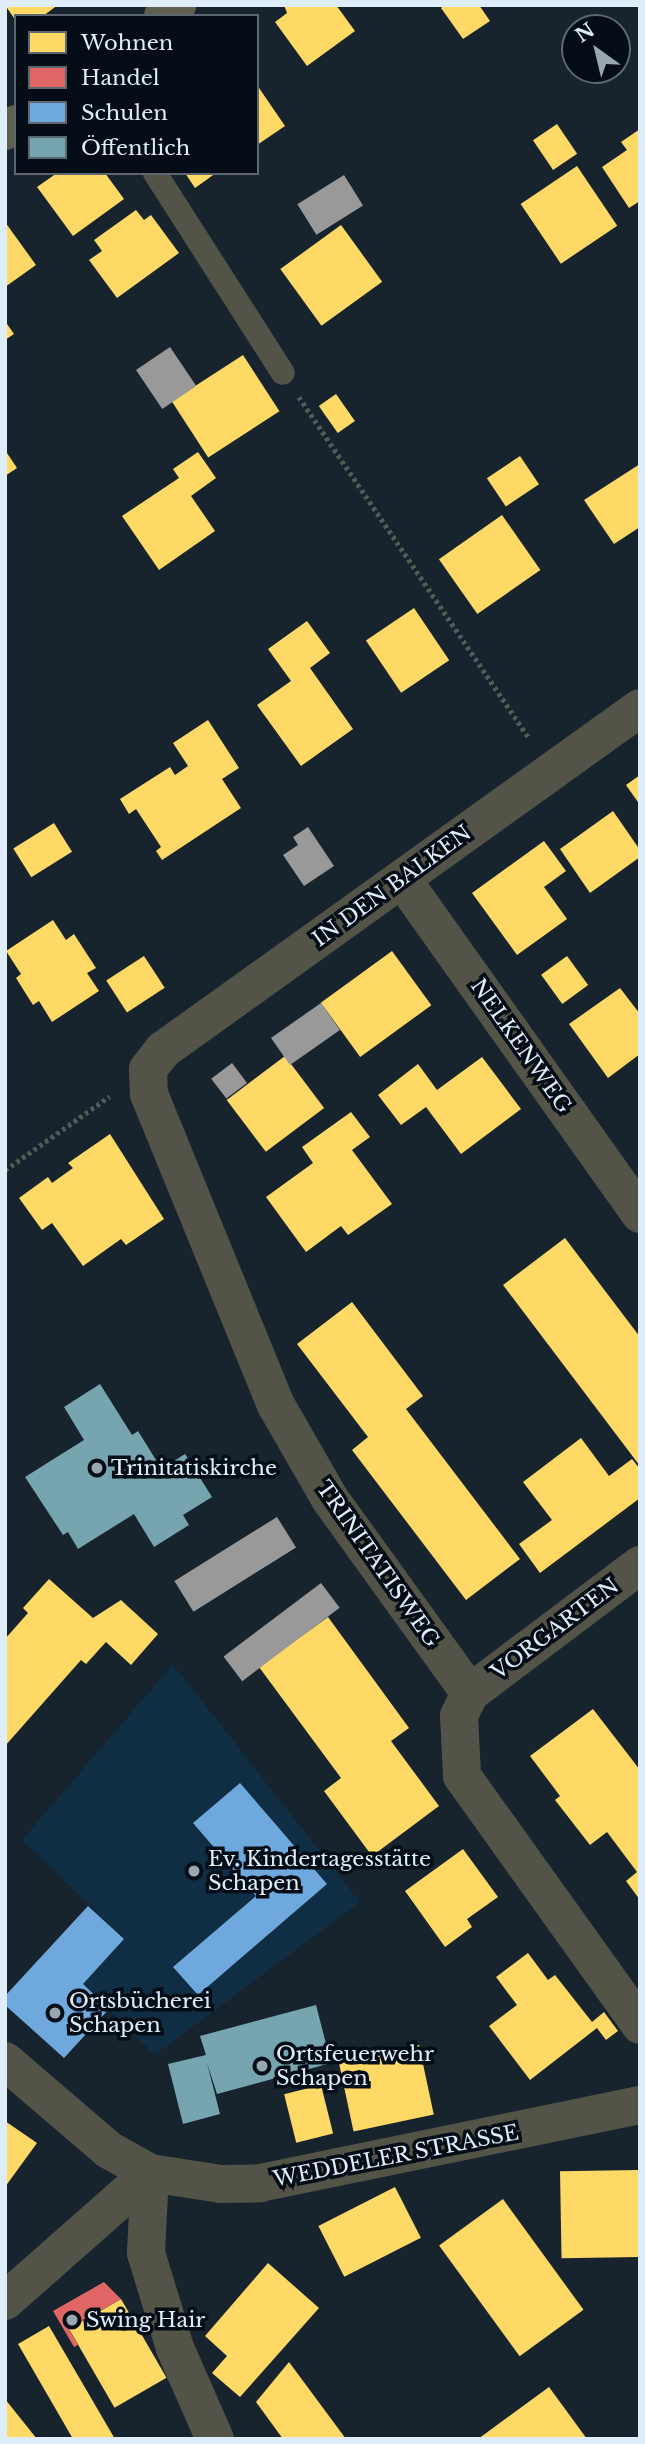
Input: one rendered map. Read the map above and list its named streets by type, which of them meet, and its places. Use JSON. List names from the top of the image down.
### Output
{
  "streets": {
    "street": [
      "IN DEN BALKEN",
      "NELKENWEG",
      "TRINITATISWEG",
      "VORGARTEN",
      "WEDDELER STRASSE"
    ]
  },
  "crossings": [
    ["IN DEN BALKEN", "NELKENWEG"],
    ["IN DEN BALKEN", "TRINITATISWEG"],
    ["TRINITATISWEG", "VORGARTEN"]
  ],
  "places": [
    "Trinitatiskirche",
    "Ev. Kindertagesstätte Schapen",
    "Ortsbücherei Schapen",
    "Ortsfeuerwehr Schapen",
    "Swing Hair"
  ],
  "legend": [
    "Wohnen",
    "Handel",
    "Schulen",
    "Öffentlich"
  ],
  "north": "top left"
}
